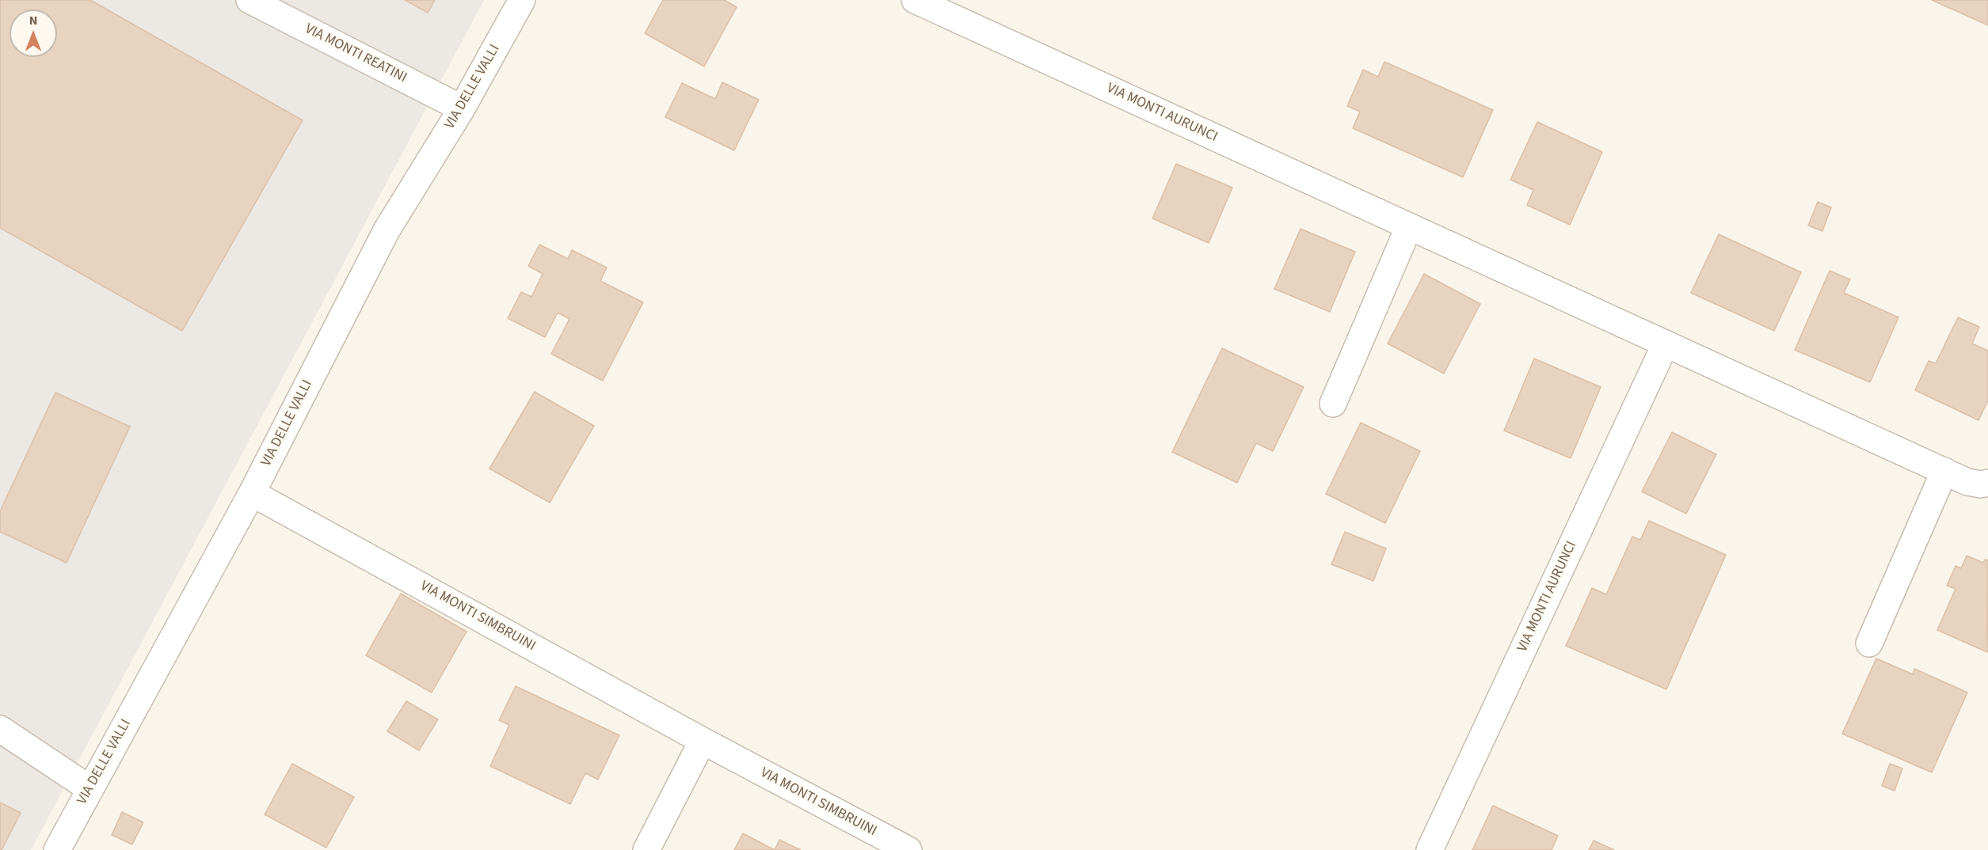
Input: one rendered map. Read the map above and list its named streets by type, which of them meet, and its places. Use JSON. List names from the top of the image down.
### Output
{
  "streets": {
    "street": [
      "VIA MONTI REATINI",
      "VIA DELLE VALLI",
      "VIA MONTI AURUNCI",
      "VIA MONTI SIMBRUINI"
    ]
  },
  "crossings": [
    ["VIA MONTI REATINI", "VIA DELLE VALLI"],
    ["VIA DELLE VALLI", "VIA MONTI SIMBRUINI"]
  ],
  "north": "top"
}
